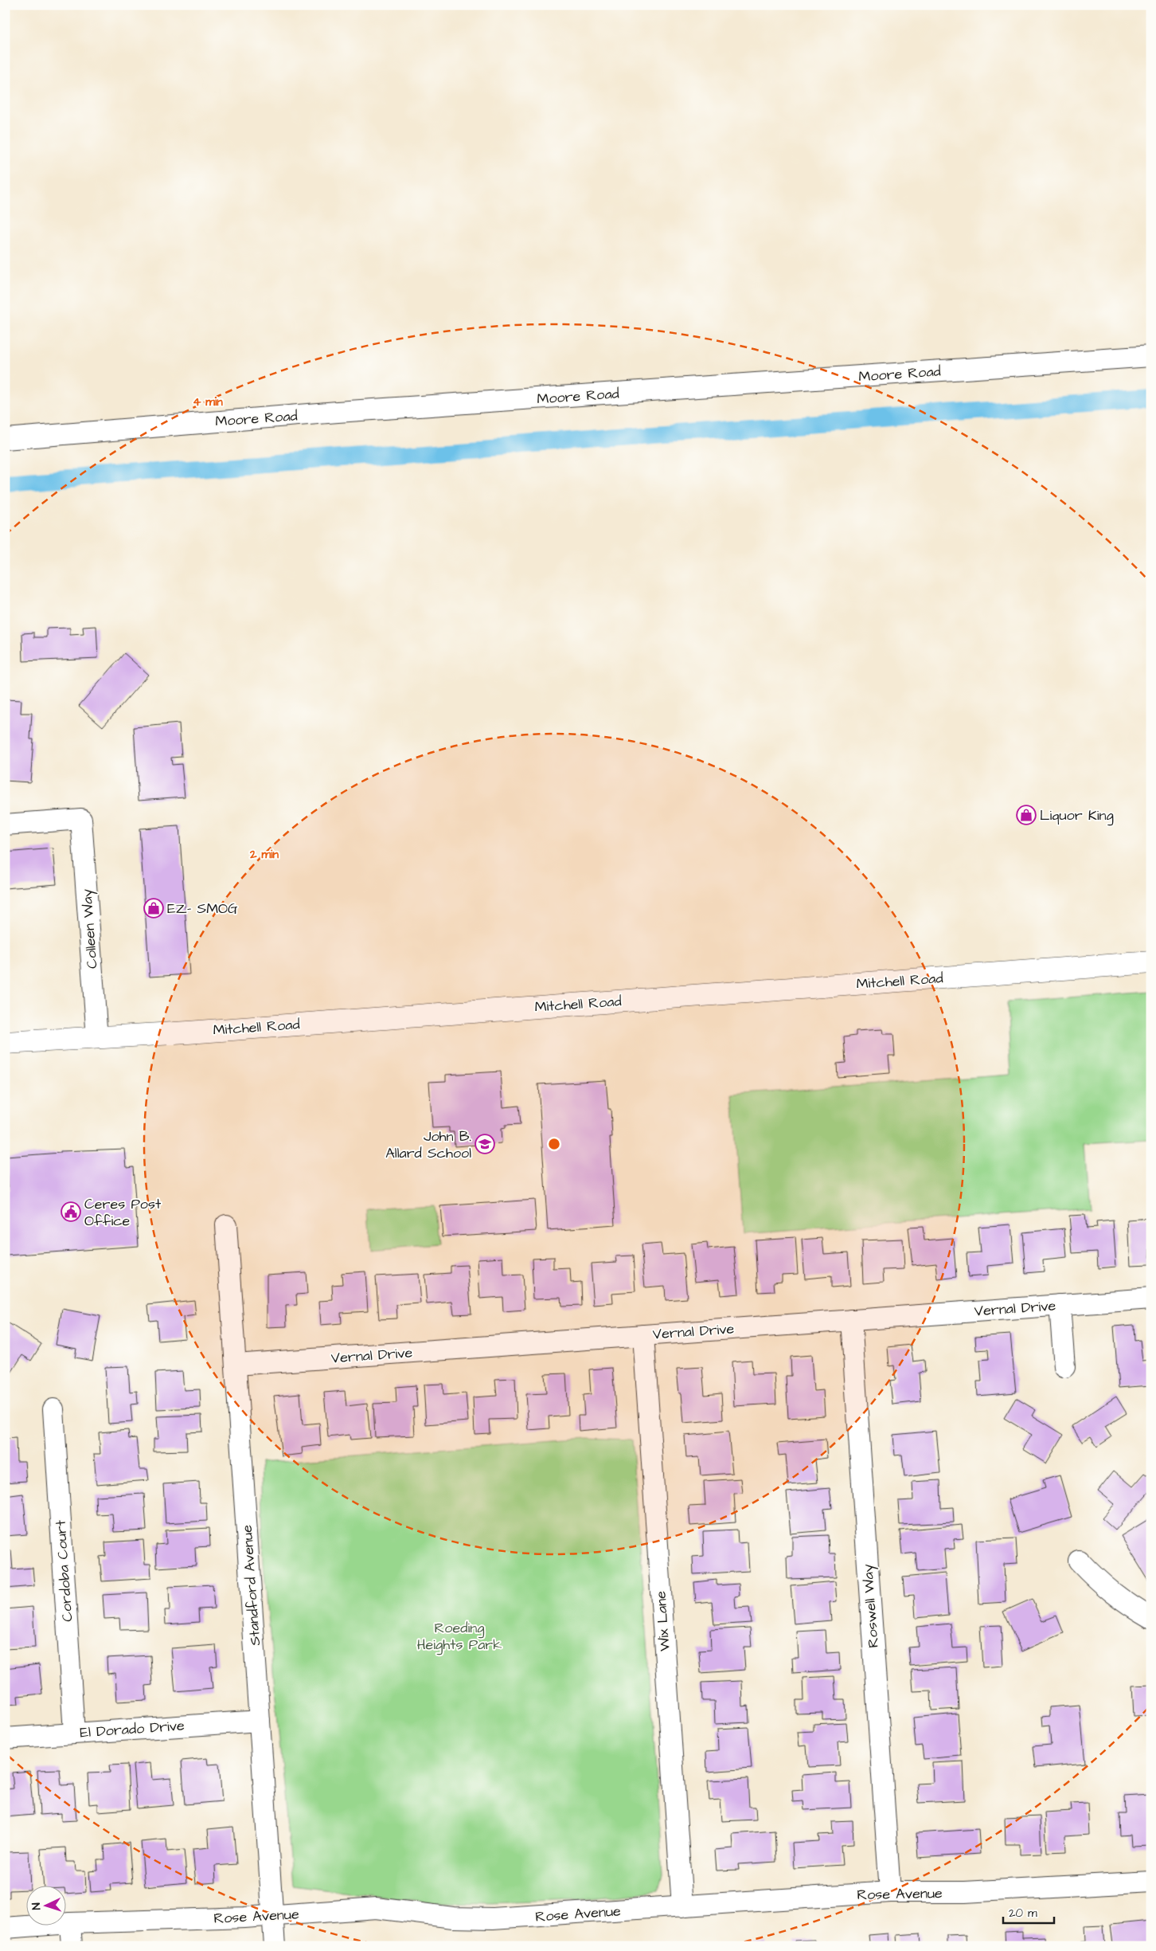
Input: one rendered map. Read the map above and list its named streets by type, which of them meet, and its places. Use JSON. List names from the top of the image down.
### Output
{
  "streets": {
    "street": [
      "Moore Road",
      "Colleen Way",
      "Mitchell Road",
      "Vernal Drive",
      "Cordoba Court",
      "Standford Avenue",
      "Roswell Way",
      "Wix Lane",
      "El Dorado Drive",
      "Rose Avenue"
    ]
  },
  "crossings": [
    ["Colleen Way", "Mitchell Road"],
    ["Vernal Drive", "Standford Avenue"],
    ["Vernal Drive", "Roswell Way"],
    ["Vernal Drive", "Wix Lane"],
    ["Cordoba Court", "El Dorado Drive"],
    ["Standford Avenue", "El Dorado Drive"],
    ["Standford Avenue", "Rose Avenue"],
    ["Roswell Way", "Rose Avenue"],
    ["Wix Lane", "Rose Avenue"]
  ],
  "parks": ["Roeding Heights Park"],
  "places": {
    "shop": ["Liquor King", "EZ- SMOG"],
    "school or university": ["John B. Allard School"],
    "public building": ["Ceres Post Office"]
  },
  "scale_bar": "20 m",
  "north": "left",
  "rings": ["4 min", "2 min"]
}
